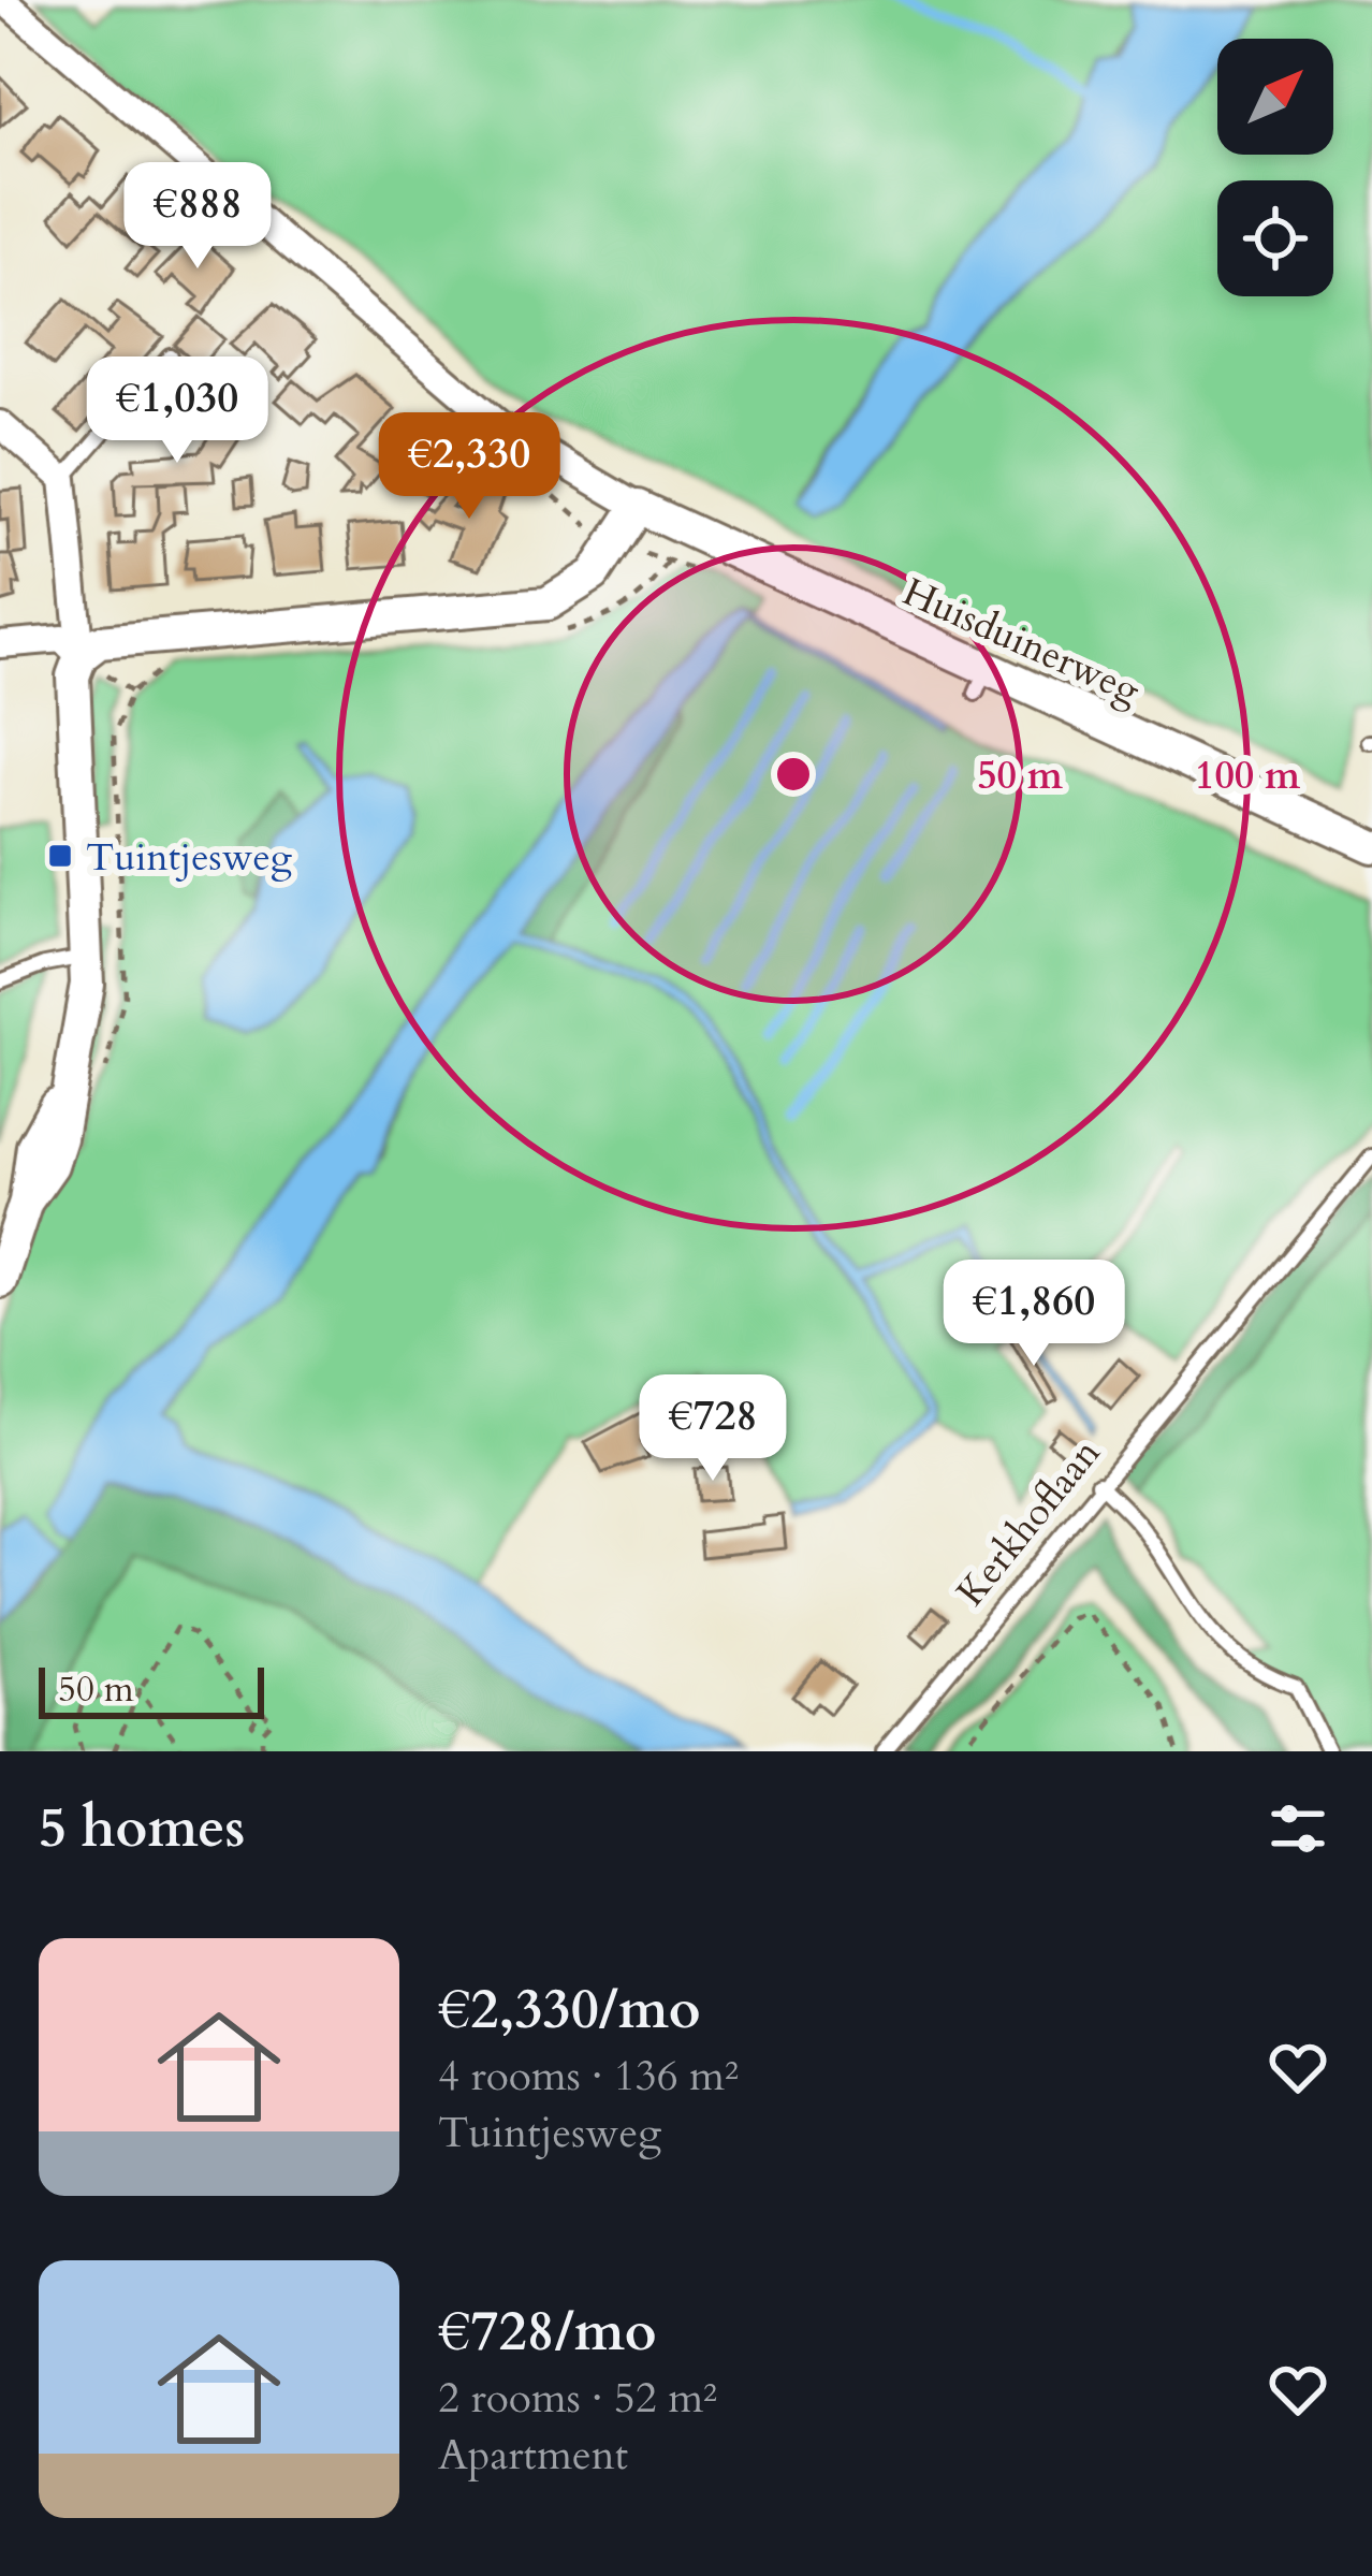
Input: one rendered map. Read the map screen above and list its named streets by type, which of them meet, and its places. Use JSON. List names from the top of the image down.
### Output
{
  "streets": {
    "street": ["Huisduinerweg"],
    "lane": ["Kerkhoflaan"]
  },
  "places": {
    "transit": ["Tuintjesweg"]
  },
  "scale_bar": "50 m",
  "north": "top right",
  "page": {
    "price": [
      "€888",
      "€1,030",
      "€2,330",
      "€1,860",
      "€728"
    ],
    "scale": "50 m",
    "heading": "5 homes",
    "list": [
      {
        "name": "€2,330/mo",
        "note": "4 rooms · 136 m² · Tuintjesweg"
      },
      {
        "name": "€728/mo",
        "note": "2 rooms · 52 m² · Apartment"
      }
    ]
  },
  "rings": ["50 m", "100 m"]
}
